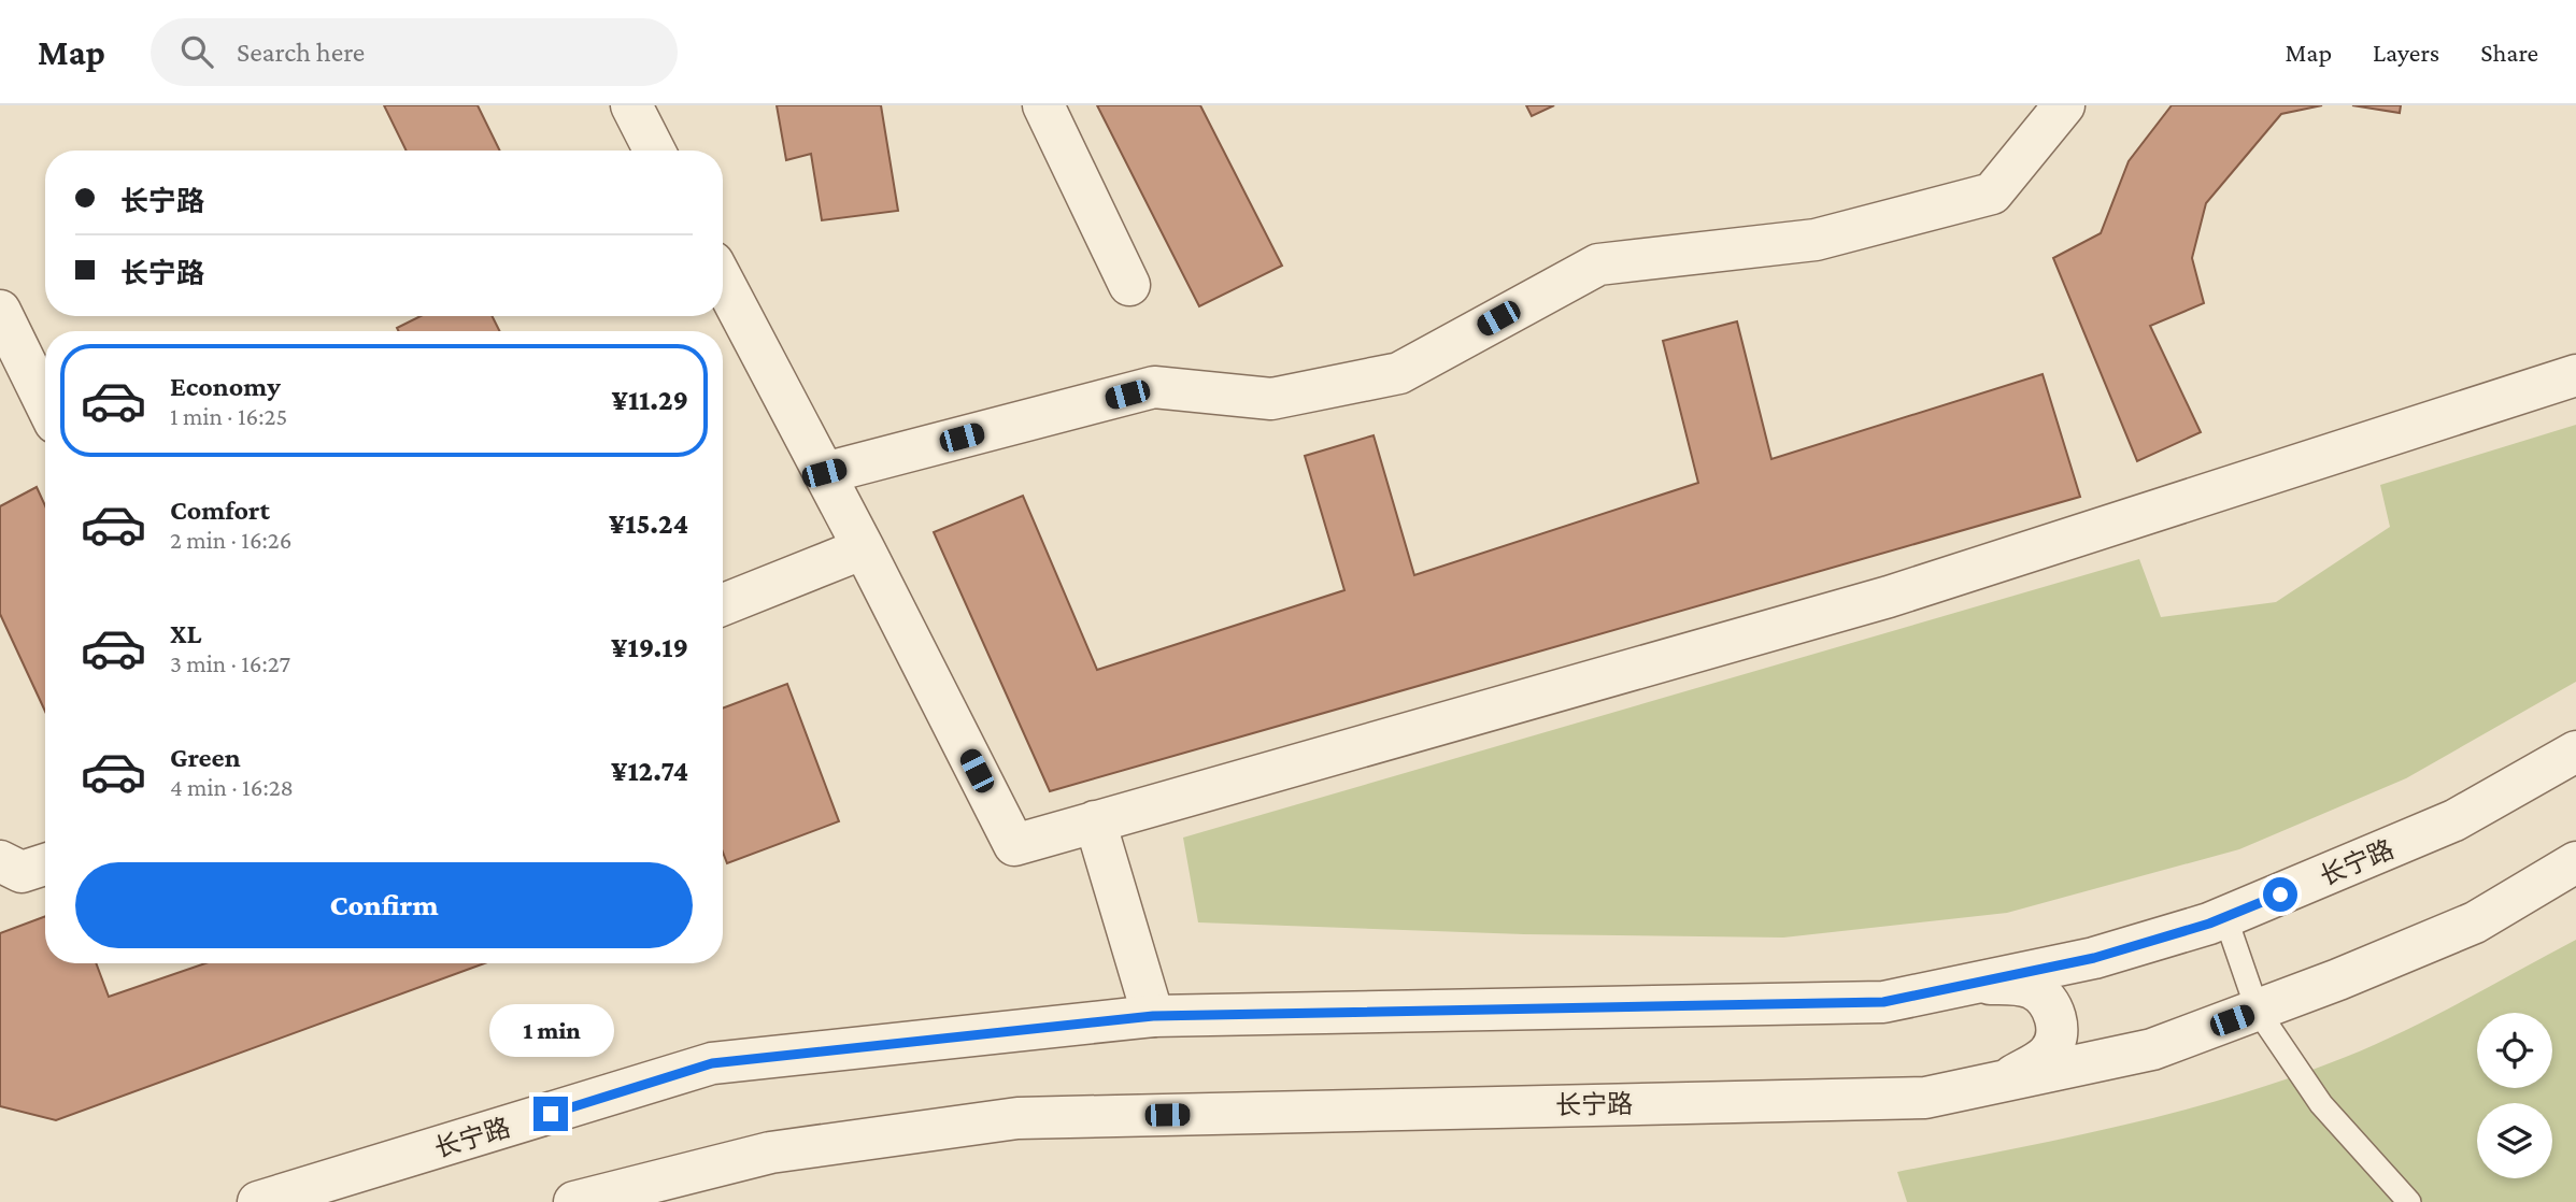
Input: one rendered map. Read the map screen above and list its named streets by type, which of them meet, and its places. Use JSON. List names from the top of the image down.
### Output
{
  "streets": {
    "street": ["长宁路"]
  },
  "page": {
    "header": "Map",
    "search": "Search here",
    "nav": ["Map", "Layers", "Share"],
    "banner": ["长宁路", "长宁路"],
    "list": [
      {
        "name": "Economy",
        "note": "1 min · 16:25",
        "value": "¥11.29"
      },
      {
        "name": "Comfort",
        "note": "2 min · 16:26",
        "value": "¥15.24"
      },
      {
        "name": "XL",
        "note": "3 min · 16:27",
        "value": "¥19.19"
      },
      {
        "name": "Green",
        "note": "4 min · 16:28",
        "value": "¥12.74"
      }
    ],
    "buttons": "Confirm",
    "bubble": "1 min"
  }
}
